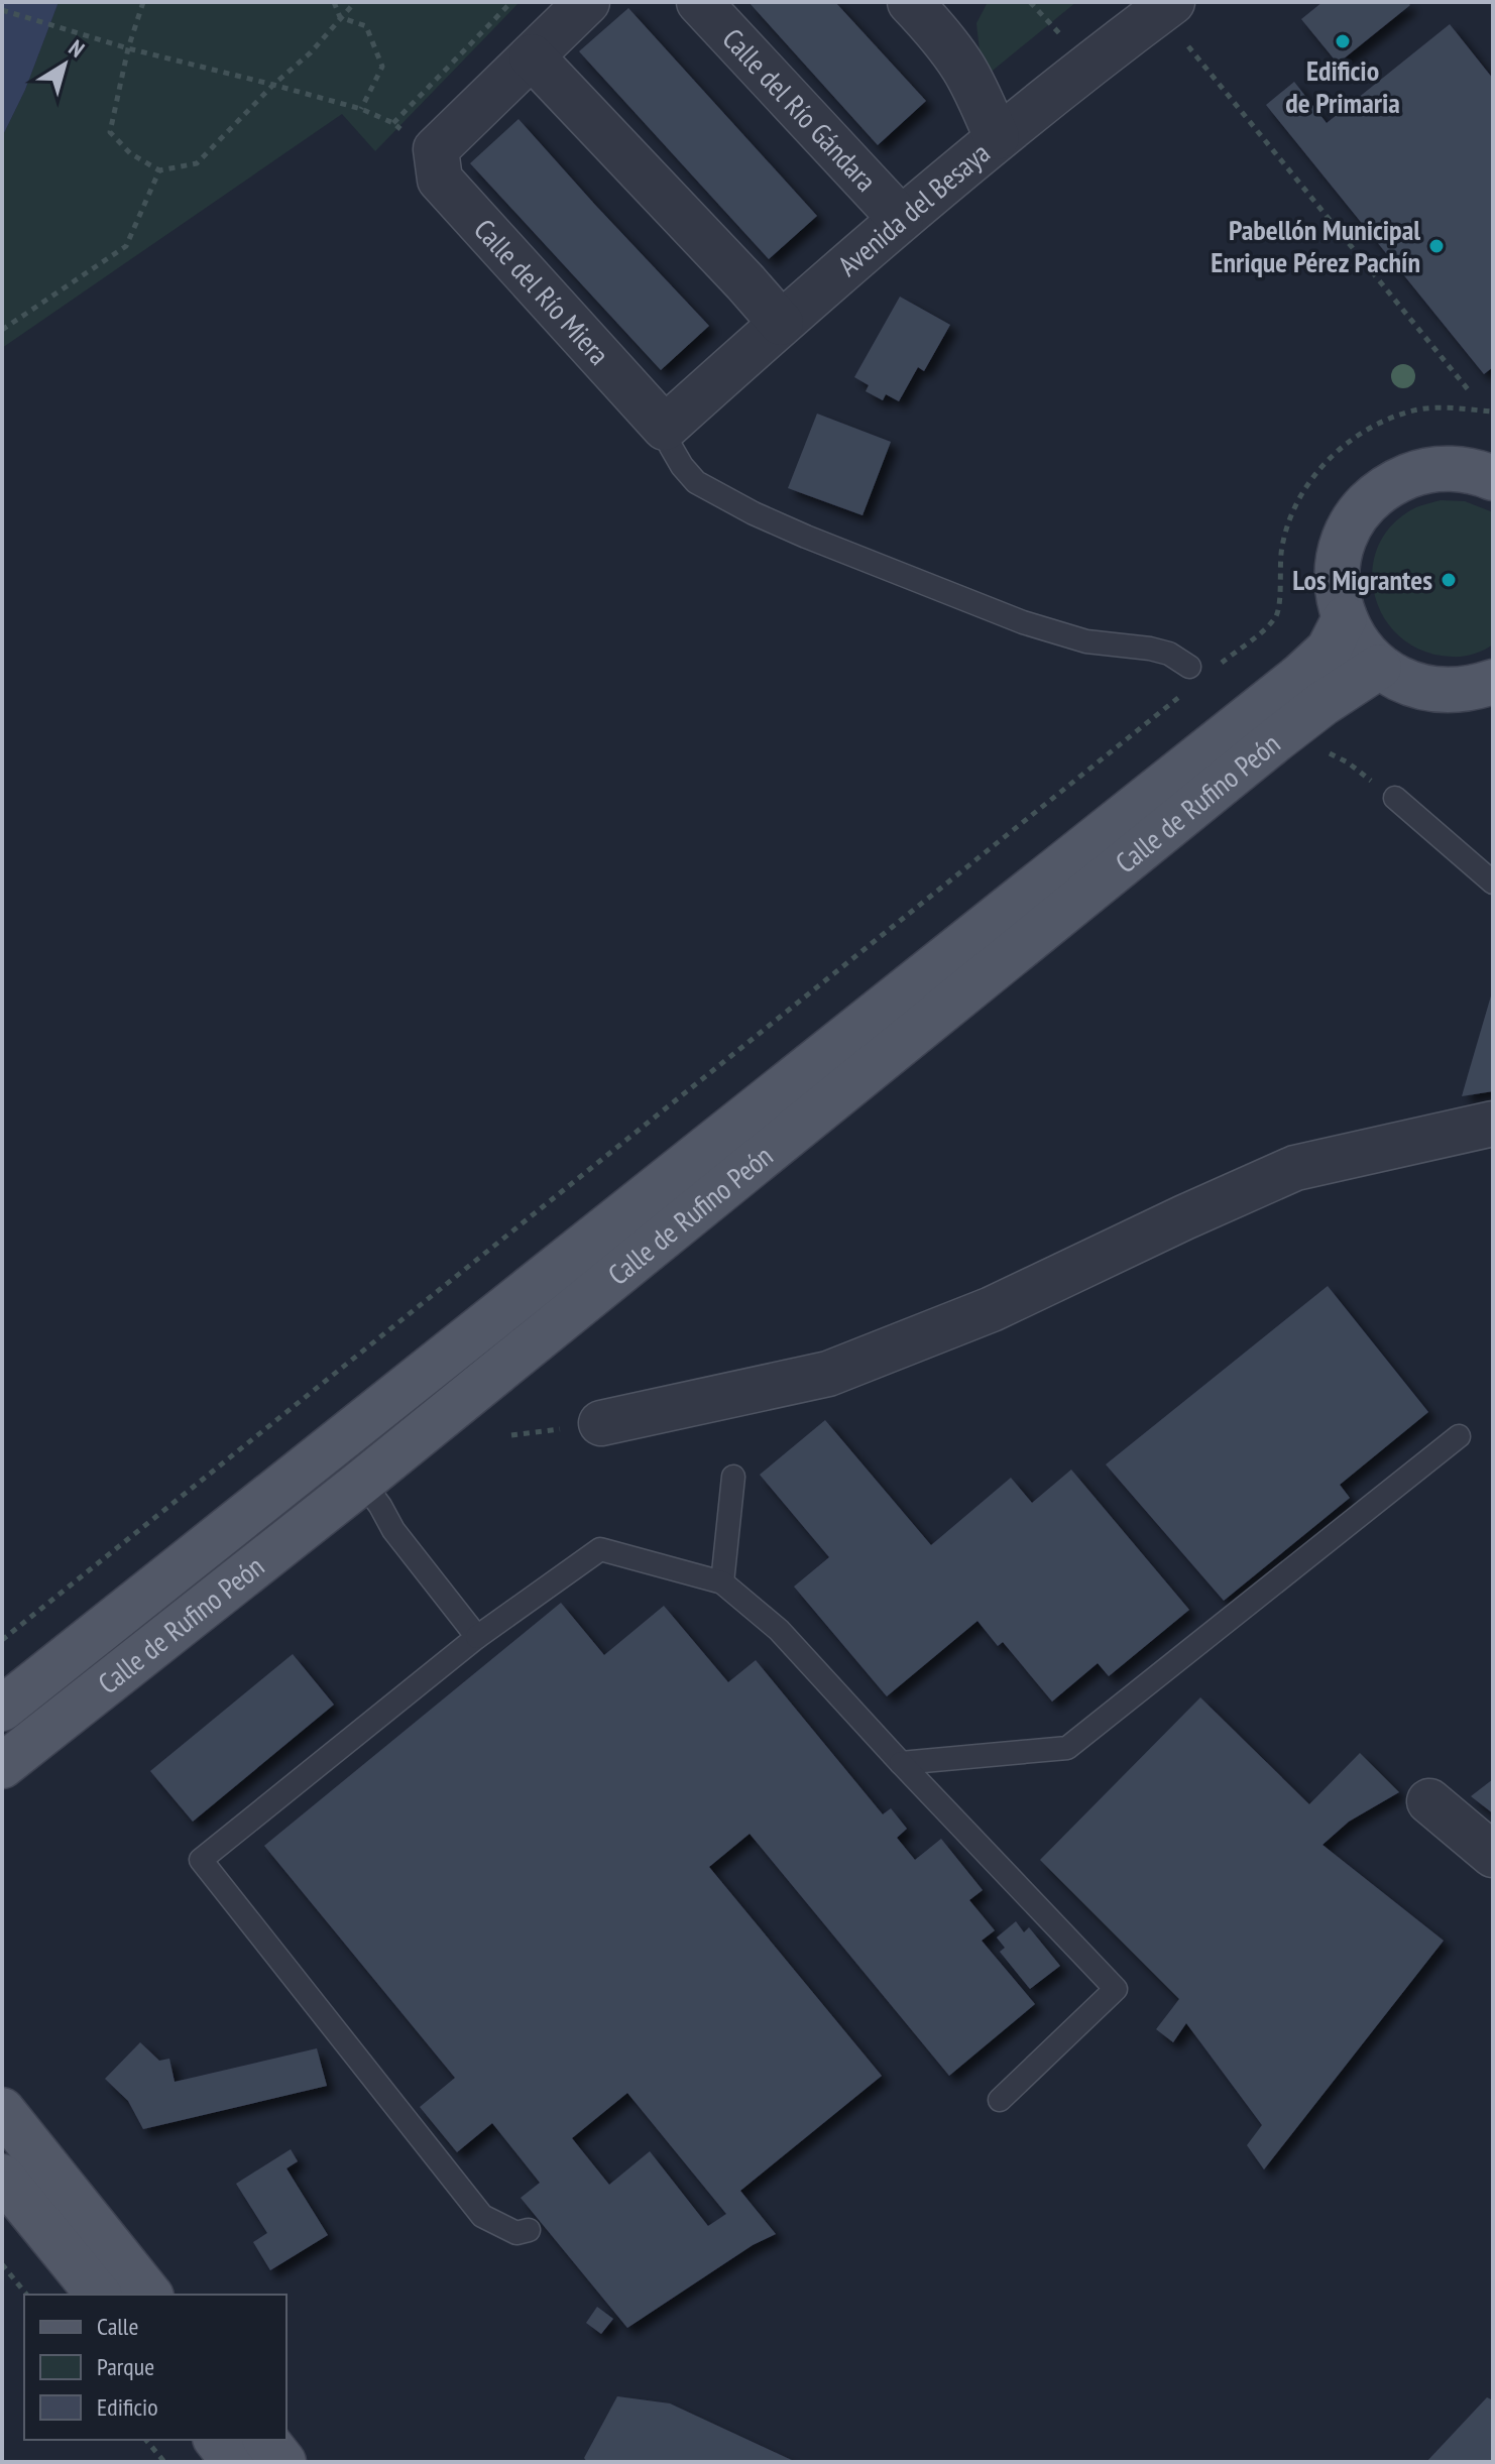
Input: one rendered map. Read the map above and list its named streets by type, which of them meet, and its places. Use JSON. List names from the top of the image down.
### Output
{
  "streets": {
    "main road": ["Calle de Rufino Peón"],
    "street": ["Calle del Río Gándara", "Avenida del Besaya", "Calle del Río Miera"]
  },
  "crossings": [
    ["Calle del Río Gándara", "Avenida del Besaya"],
    ["Avenida del Besaya", "Calle del Río Miera"]
  ],
  "places": ["Edificio de Primaria", "Pabellón Municipal Enrique Pérez Pachín", "Los Migrantes"],
  "legend": ["Calle", "Parque", "Edificio"],
  "north": "top right"
}
